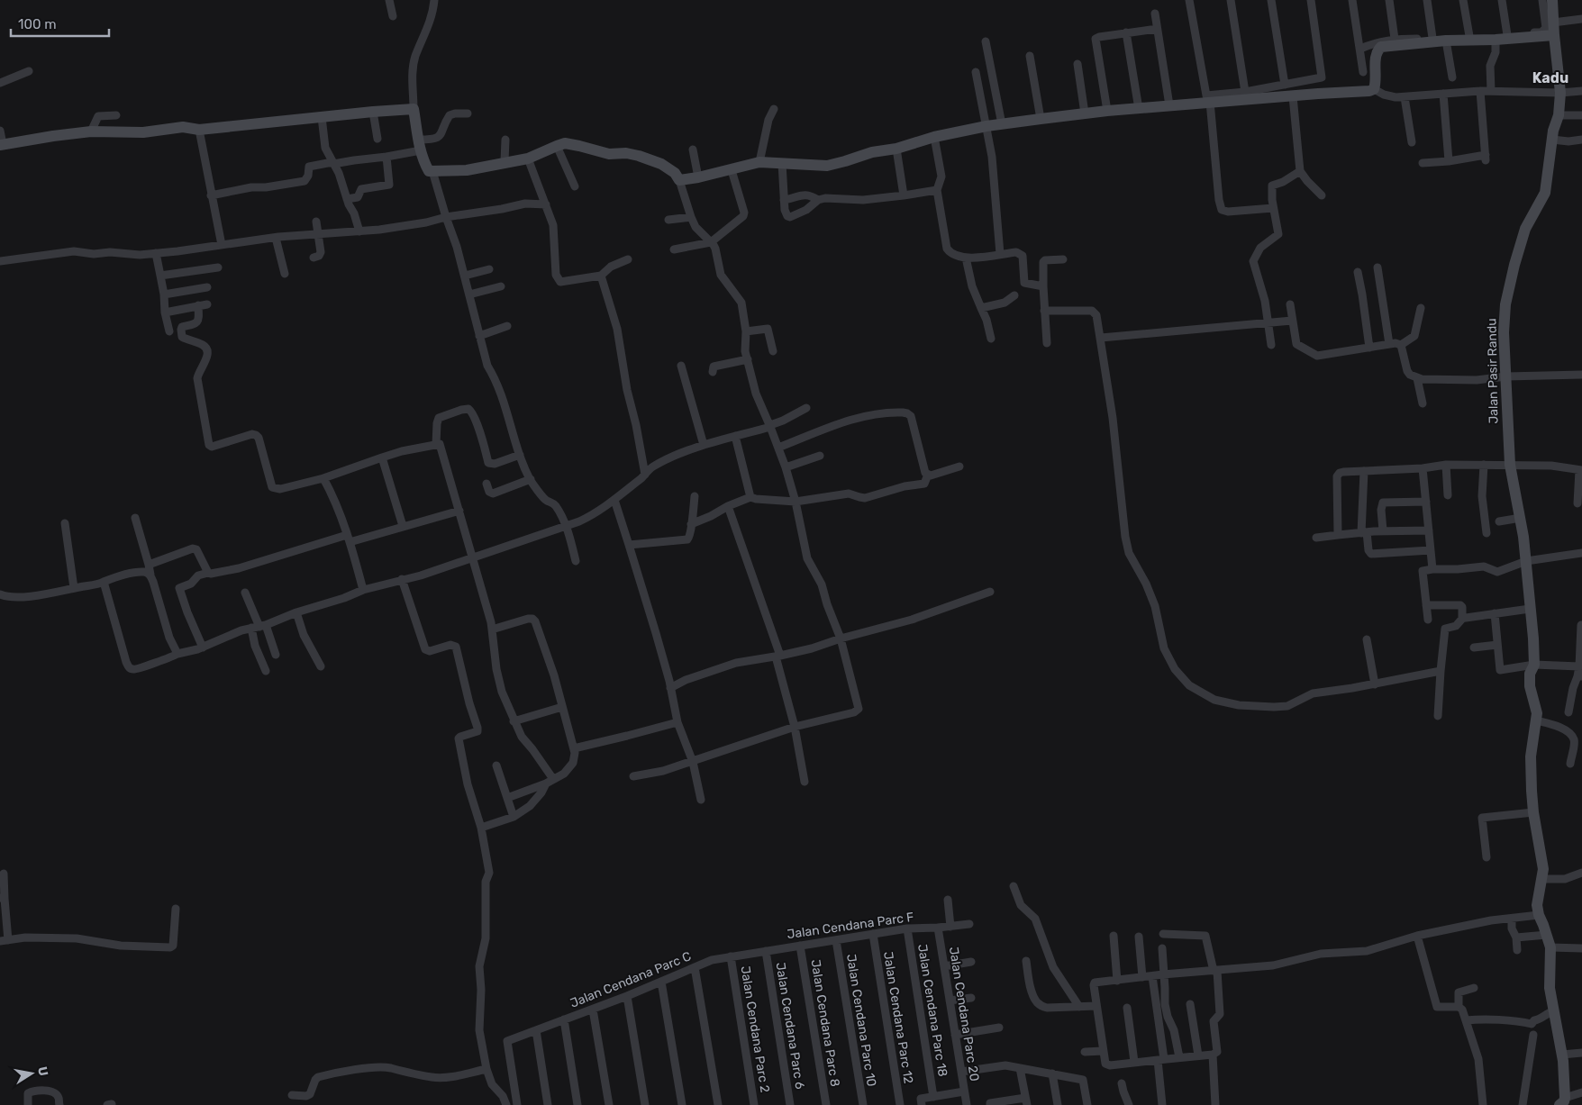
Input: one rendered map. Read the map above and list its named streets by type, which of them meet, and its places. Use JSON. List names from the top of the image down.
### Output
{
  "streets": {
    "street": [
      "Jalan Pasir Randu",
      "Jalan Cendana Parc F",
      "Jalan Cendana Parc C",
      "Jalan Cendana Parc 18",
      "Jalan Cendana Parc 20",
      "Jalan Cendana Parc 12",
      "Jalan Cendana Parc 10",
      "Jalan Cendana Parc 8",
      "Jalan Cendana Parc 6",
      "Jalan Cendana Parc 2"
    ]
  },
  "crossings": [
    ["Jalan Cendana Parc F", "Jalan Cendana Parc C"],
    ["Jalan Cendana Parc F", "Jalan Cendana Parc 18"],
    ["Jalan Cendana Parc F", "Jalan Cendana Parc 20"],
    ["Jalan Cendana Parc F", "Jalan Cendana Parc 12"],
    ["Jalan Cendana Parc F", "Jalan Cendana Parc 10"],
    ["Jalan Cendana Parc F", "Jalan Cendana Parc 8"],
    ["Jalan Cendana Parc F", "Jalan Cendana Parc 6"],
    ["Jalan Cendana Parc C", "Jalan Cendana Parc 6"],
    ["Jalan Cendana Parc C", "Jalan Cendana Parc 2"]
  ],
  "districts": ["Kadu"],
  "scale_bar": "100 m",
  "north": "right"
}
